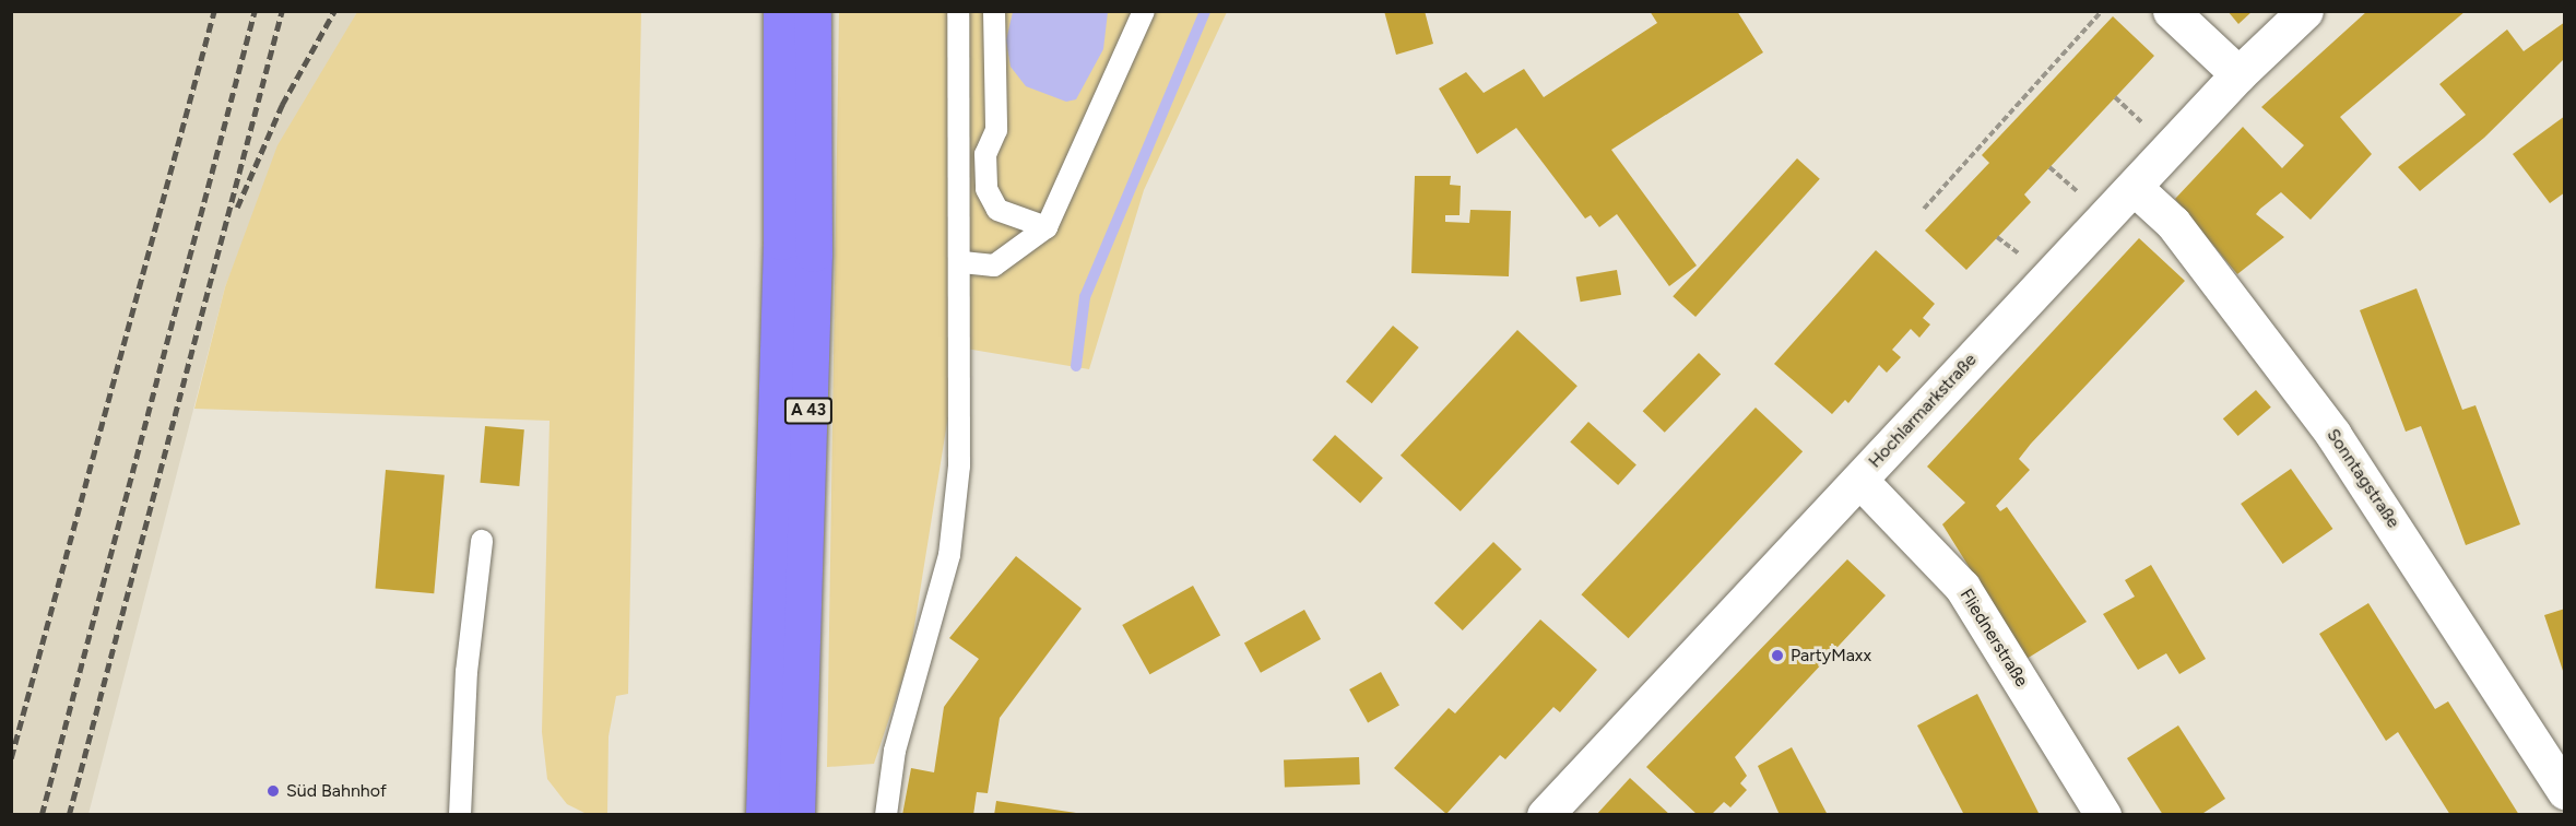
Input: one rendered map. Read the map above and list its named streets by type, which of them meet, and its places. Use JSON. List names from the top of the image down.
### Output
{
  "streets": {
    "highway": ["A 43"],
    "street": ["Hochlarmarkstraße", "Sonntagstraße", "Fliednerstraße"]
  },
  "crossings": [
    ["Hochlarmarkstraße", "Sonntagstraße"],
    ["Hochlarmarkstraße", "Fliednerstraße"]
  ],
  "places": ["PartyMaxx", "Süd Bahnhof"]
}
